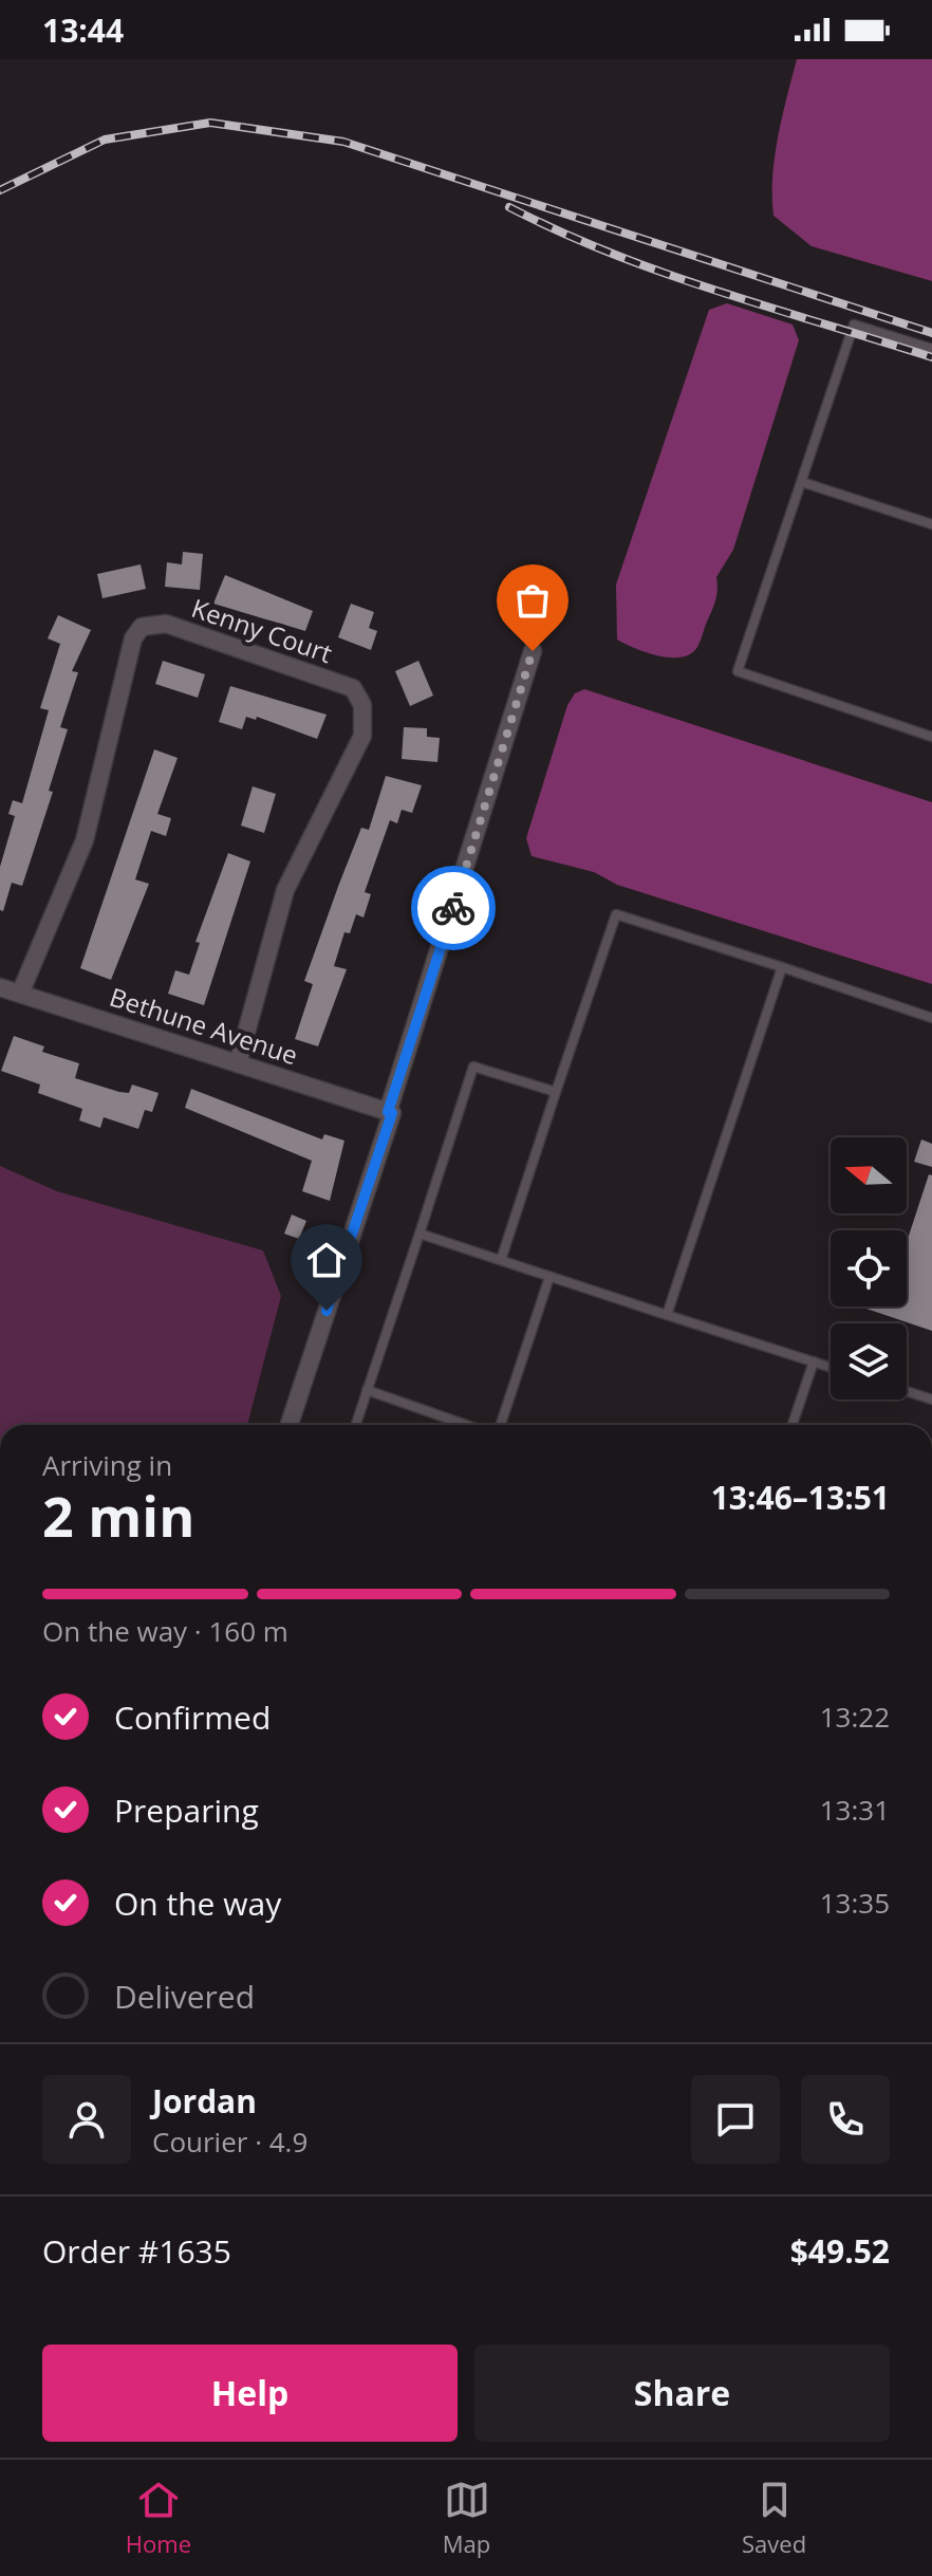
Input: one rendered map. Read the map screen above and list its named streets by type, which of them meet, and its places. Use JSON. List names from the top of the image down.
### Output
{
  "streets": {
    "street": ["Kenny Court", "Bethune Avenue"]
  },
  "crossings": [
    ["Kenny Court", "Bethune Avenue"]
  ],
  "north": "left",
  "page": {
    "status": "13:44",
    "heading": ["2 min", "Arriving in", "13:46–13:51"],
    "panel": [
      "Jordan",
      "Courier · 4.9",
      "Order #1635",
      "$49.52"
    ],
    "bar": "On the way · 160 m",
    "list": [
      ["Confirmed", "13:22"],
      ["Preparing", "13:31"],
      ["On the way", "13:35"],
      "Delivered"
    ],
    "buttons": ["Help", "Share"],
    "tabs": ["Home", "Map", "Saved"]
  }
}
